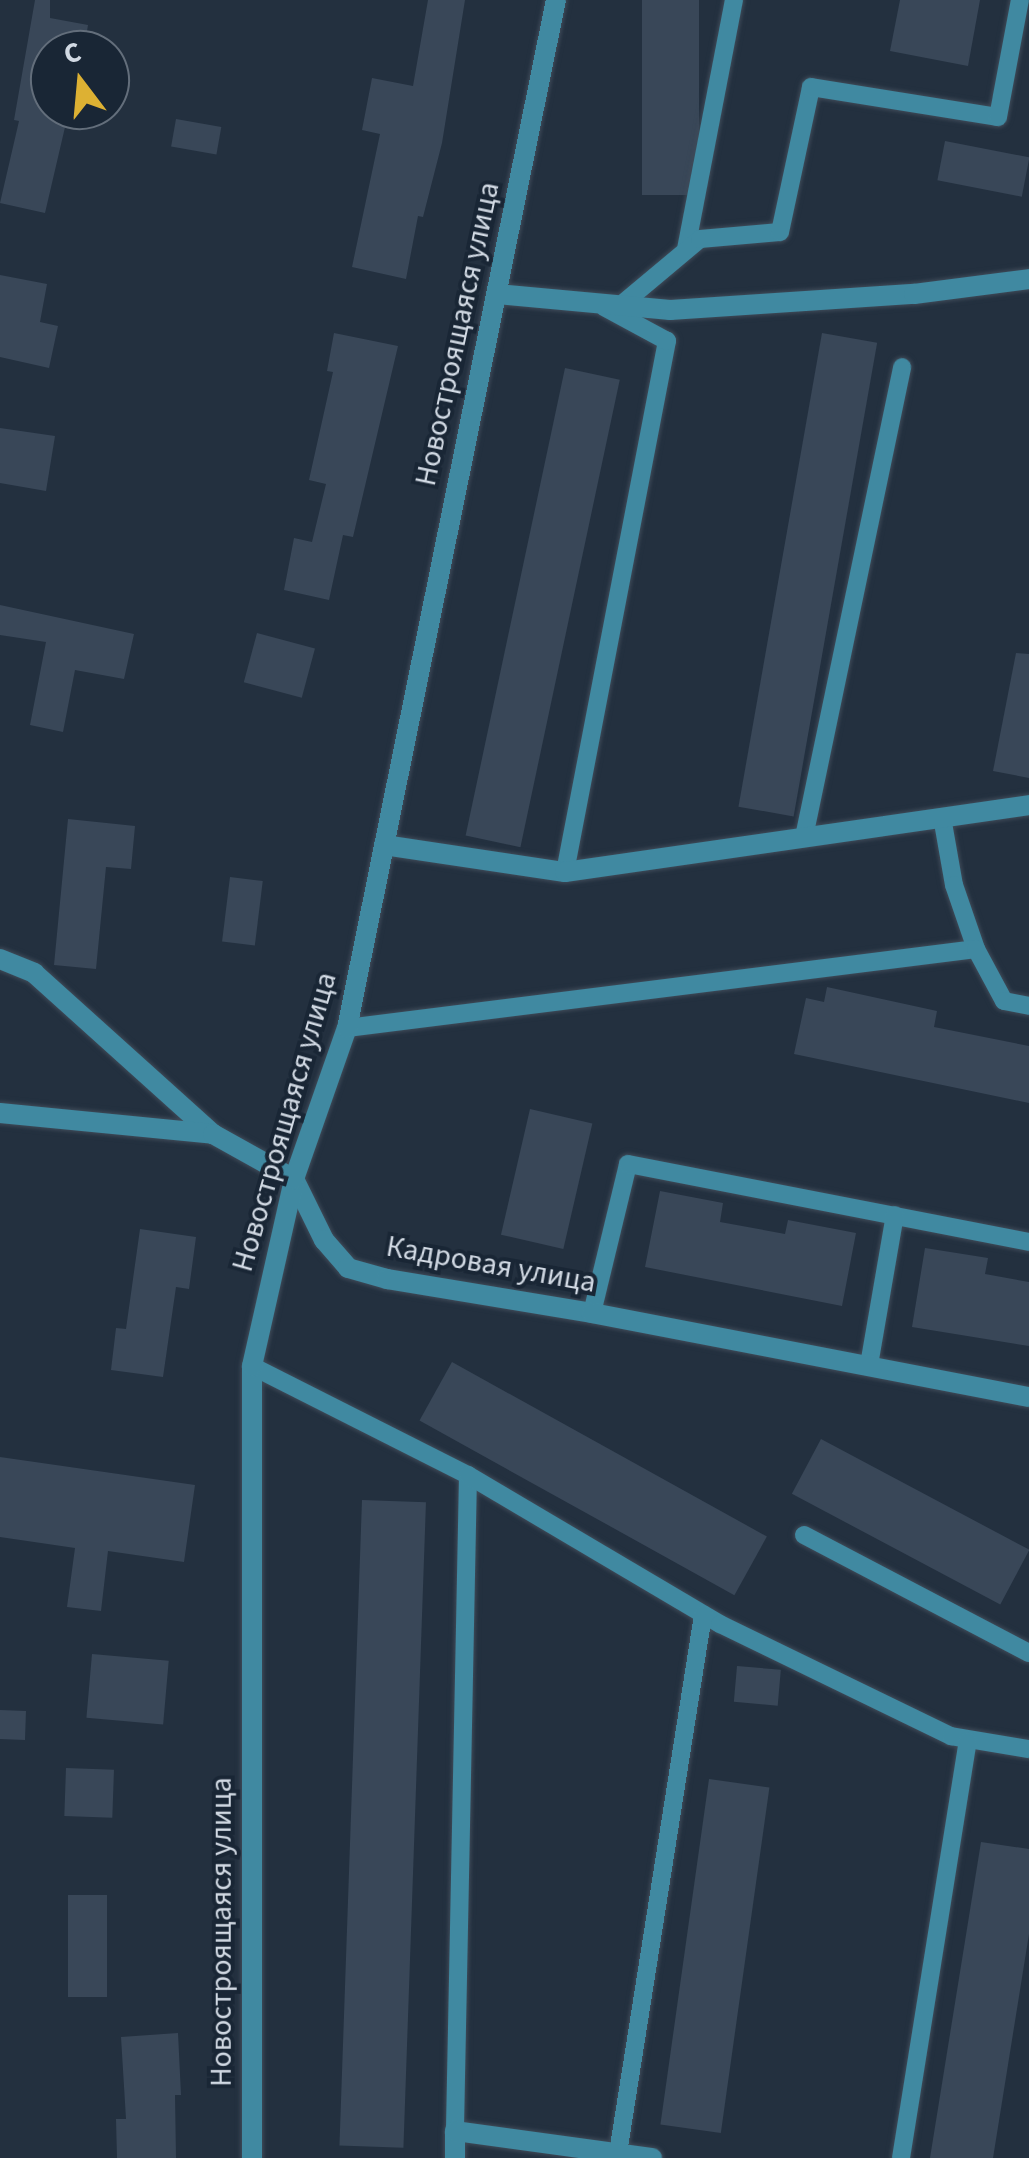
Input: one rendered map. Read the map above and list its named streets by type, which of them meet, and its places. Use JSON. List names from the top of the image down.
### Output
{
  "streets": {
    "street": ["Новостроящаяся улица", "Кадровая улица"]
  },
  "crossings": [
    ["Новостроящаяся улица", "Кадровая улица"]
  ],
  "north": "top"
}
